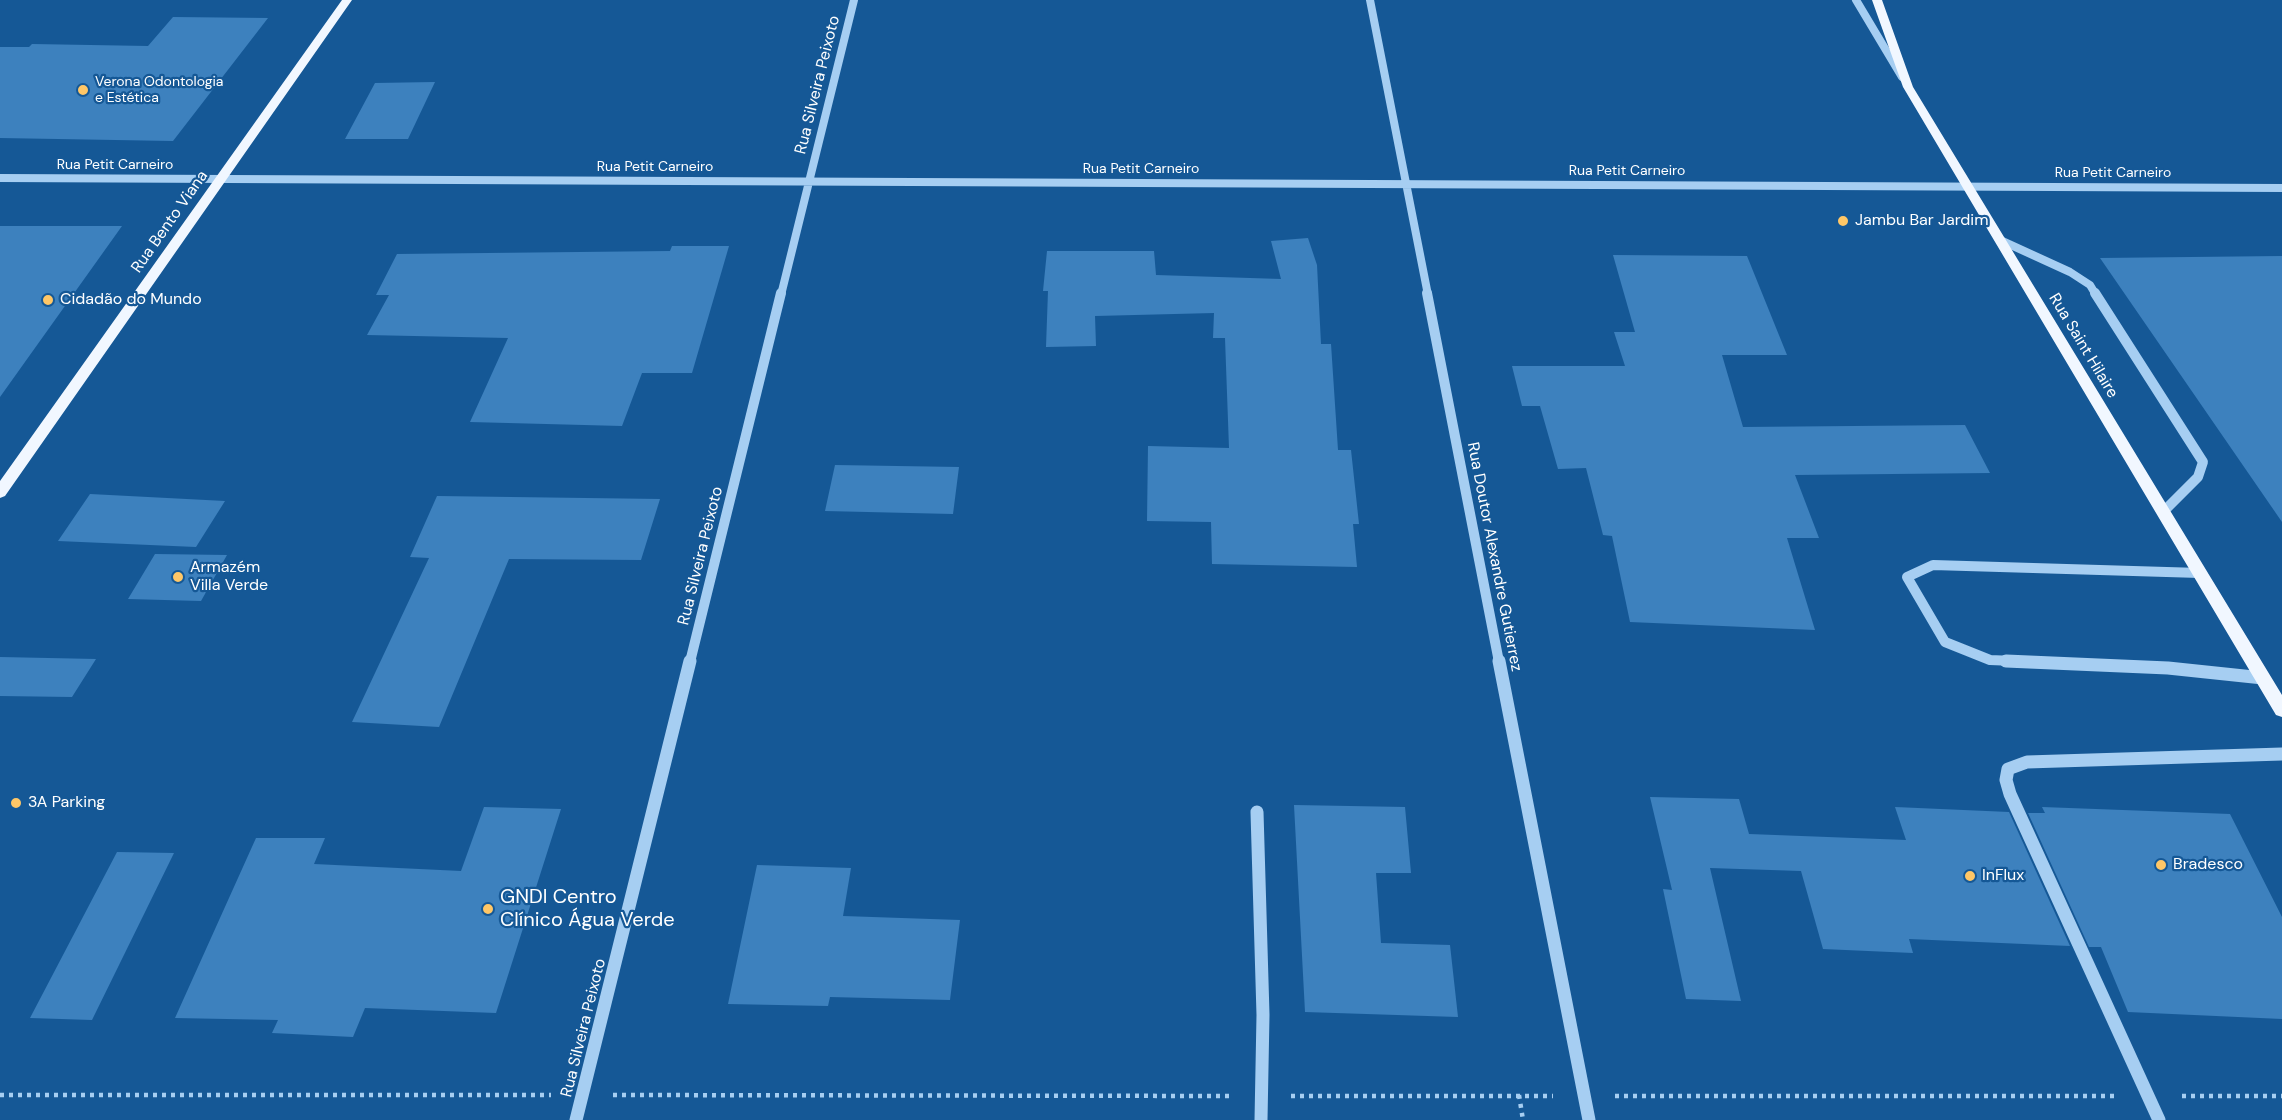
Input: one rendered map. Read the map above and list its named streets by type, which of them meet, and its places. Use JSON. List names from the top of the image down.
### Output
{
  "streets": {
    "main road": ["Rua Bento Viana", "Rua Saint Hilaire"],
    "street": ["Rua Silveira Peixoto", "Rua Petit Carneiro", "Rua Doutor Alexandre Gutierrez"]
  },
  "crossings": [
    ["Rua Silveira Peixoto", "Rua Petit Carneiro"],
    ["Rua Petit Carneiro", "Rua Bento Viana"],
    ["Rua Petit Carneiro", "Rua Saint Hilaire"],
    ["Rua Petit Carneiro", "Rua Doutor Alexandre Gutierrez"]
  ],
  "places": [
    "Verona Odontologia e Estética",
    "Jambu Bar Jardim",
    "Cidadão do Mundo",
    "Armazém Villa Verde",
    "3A Parking",
    "Bradesco",
    "InFlux",
    "GNDI Centro Clínico Água Verde"
  ]
}
